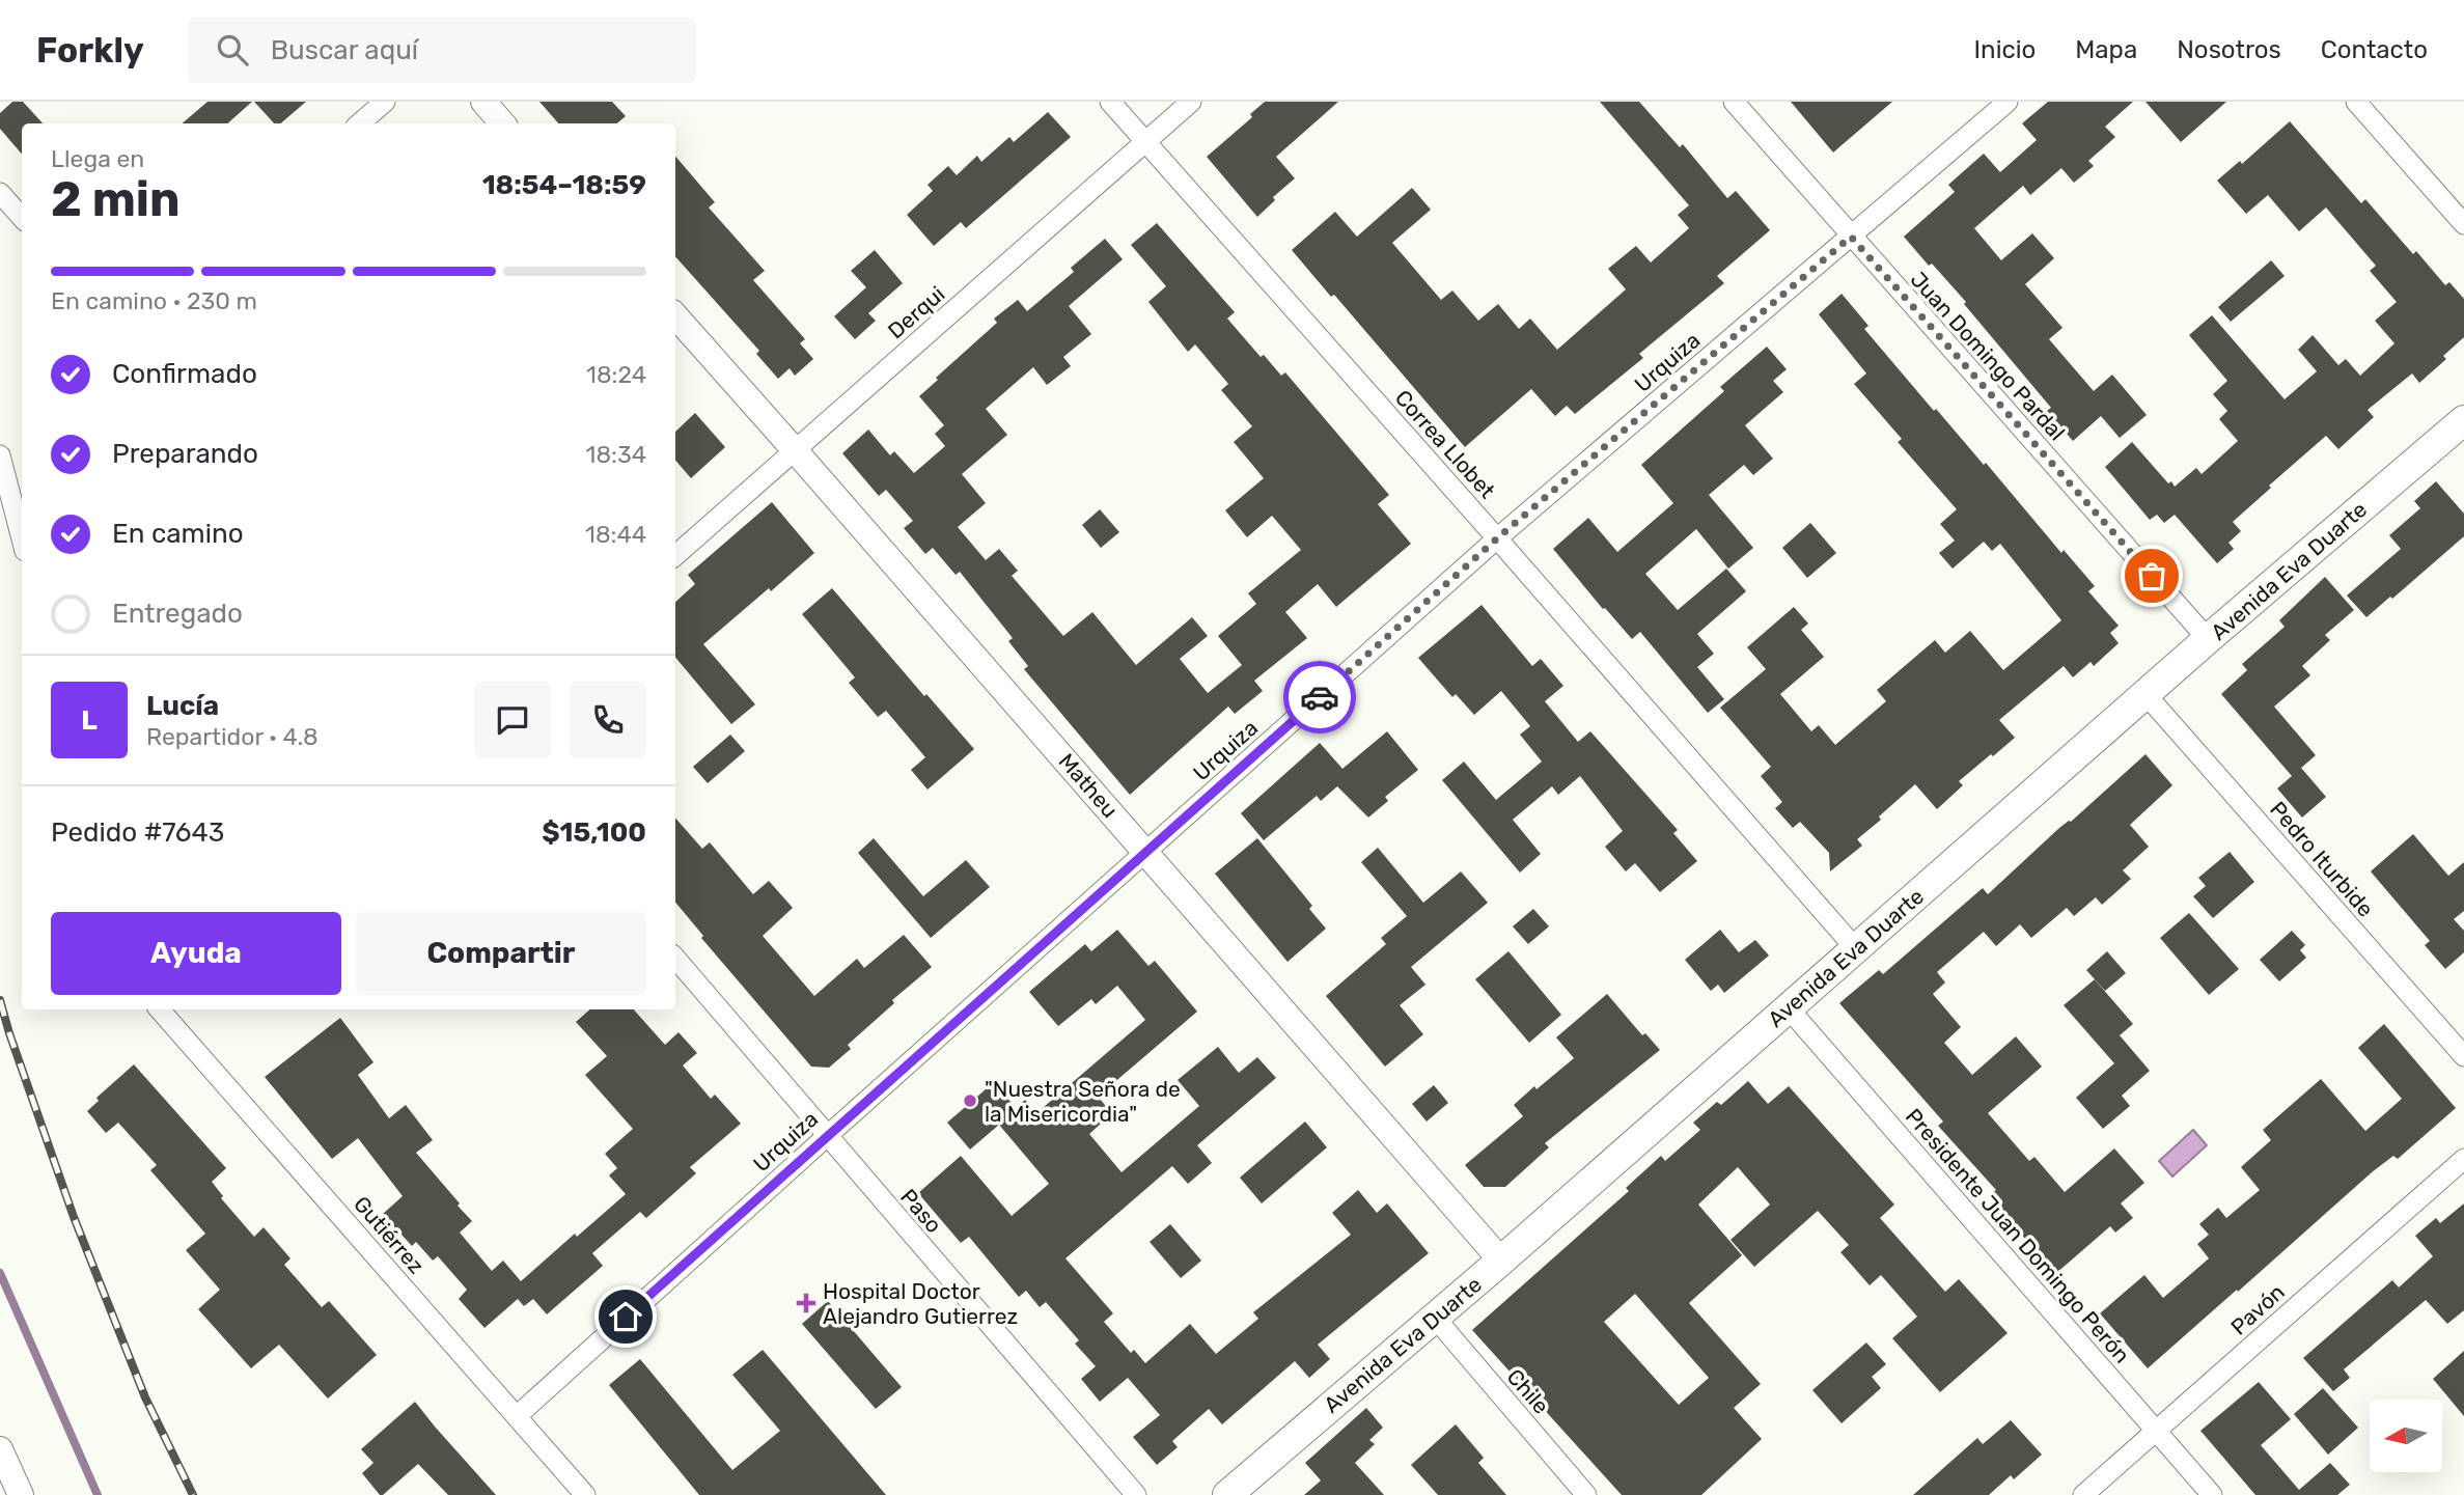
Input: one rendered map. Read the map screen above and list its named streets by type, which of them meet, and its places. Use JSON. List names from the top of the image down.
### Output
{
  "streets": {
    "main road": ["Avenida Eva Duarte"],
    "street": [
      "Derqui",
      "Juan Domingo Pardal",
      "Urquiza",
      "Correa Llobet",
      "Matheu",
      "Pedro Iturbide",
      "Paso",
      "Gutiérrez",
      "Presidente Juan Domingo Perón",
      "Pavón",
      "Chile"
    ]
  },
  "crossings": [
    ["Derqui", "Correa Llobet"],
    ["Derqui", "Matheu"],
    ["Juan Domingo Pardal", "Urquiza"],
    ["Juan Domingo Pardal", "Avenida Eva Duarte"],
    ["Urquiza", "Correa Llobet"],
    ["Urquiza", "Matheu"],
    ["Urquiza", "Paso"],
    ["Urquiza", "Gutiérrez"],
    ["Correa Llobet", "Avenida Eva Duarte"],
    ["Avenida Eva Duarte", "Matheu"],
    ["Avenida Eva Duarte", "Pedro Iturbide"],
    ["Avenida Eva Duarte", "Presidente Juan Domingo Perón"],
    ["Avenida Eva Duarte", "Chile"],
    ["Presidente Juan Domingo Perón", "Pavón"]
  ],
  "places": {
    "other": ["\"Nuestra Señora de la Misericordia\""],
    "health": ["Hospital Doctor Alejandro Gutierrez"]
  },
  "north": "left",
  "page": {
    "header": "Forkly",
    "search": "Buscar aquí",
    "nav": [
      "Inicio",
      "Mapa",
      "Nosotros",
      "Contacto"
    ],
    "heading": ["2 min", "Llega en", "18:54–18:59"],
    "panel": [
      "Lucía",
      "Repartidor · 4.8",
      "Pedido #7643",
      "$15,100"
    ],
    "bar": "En camino · 230 m",
    "list": [
      ["Confirmado", "18:24"],
      ["Preparando", "18:34"],
      ["En camino", "18:44"],
      "Entregado"
    ],
    "round": "L",
    "buttons": ["Ayuda", "Compartir"]
  }
}
